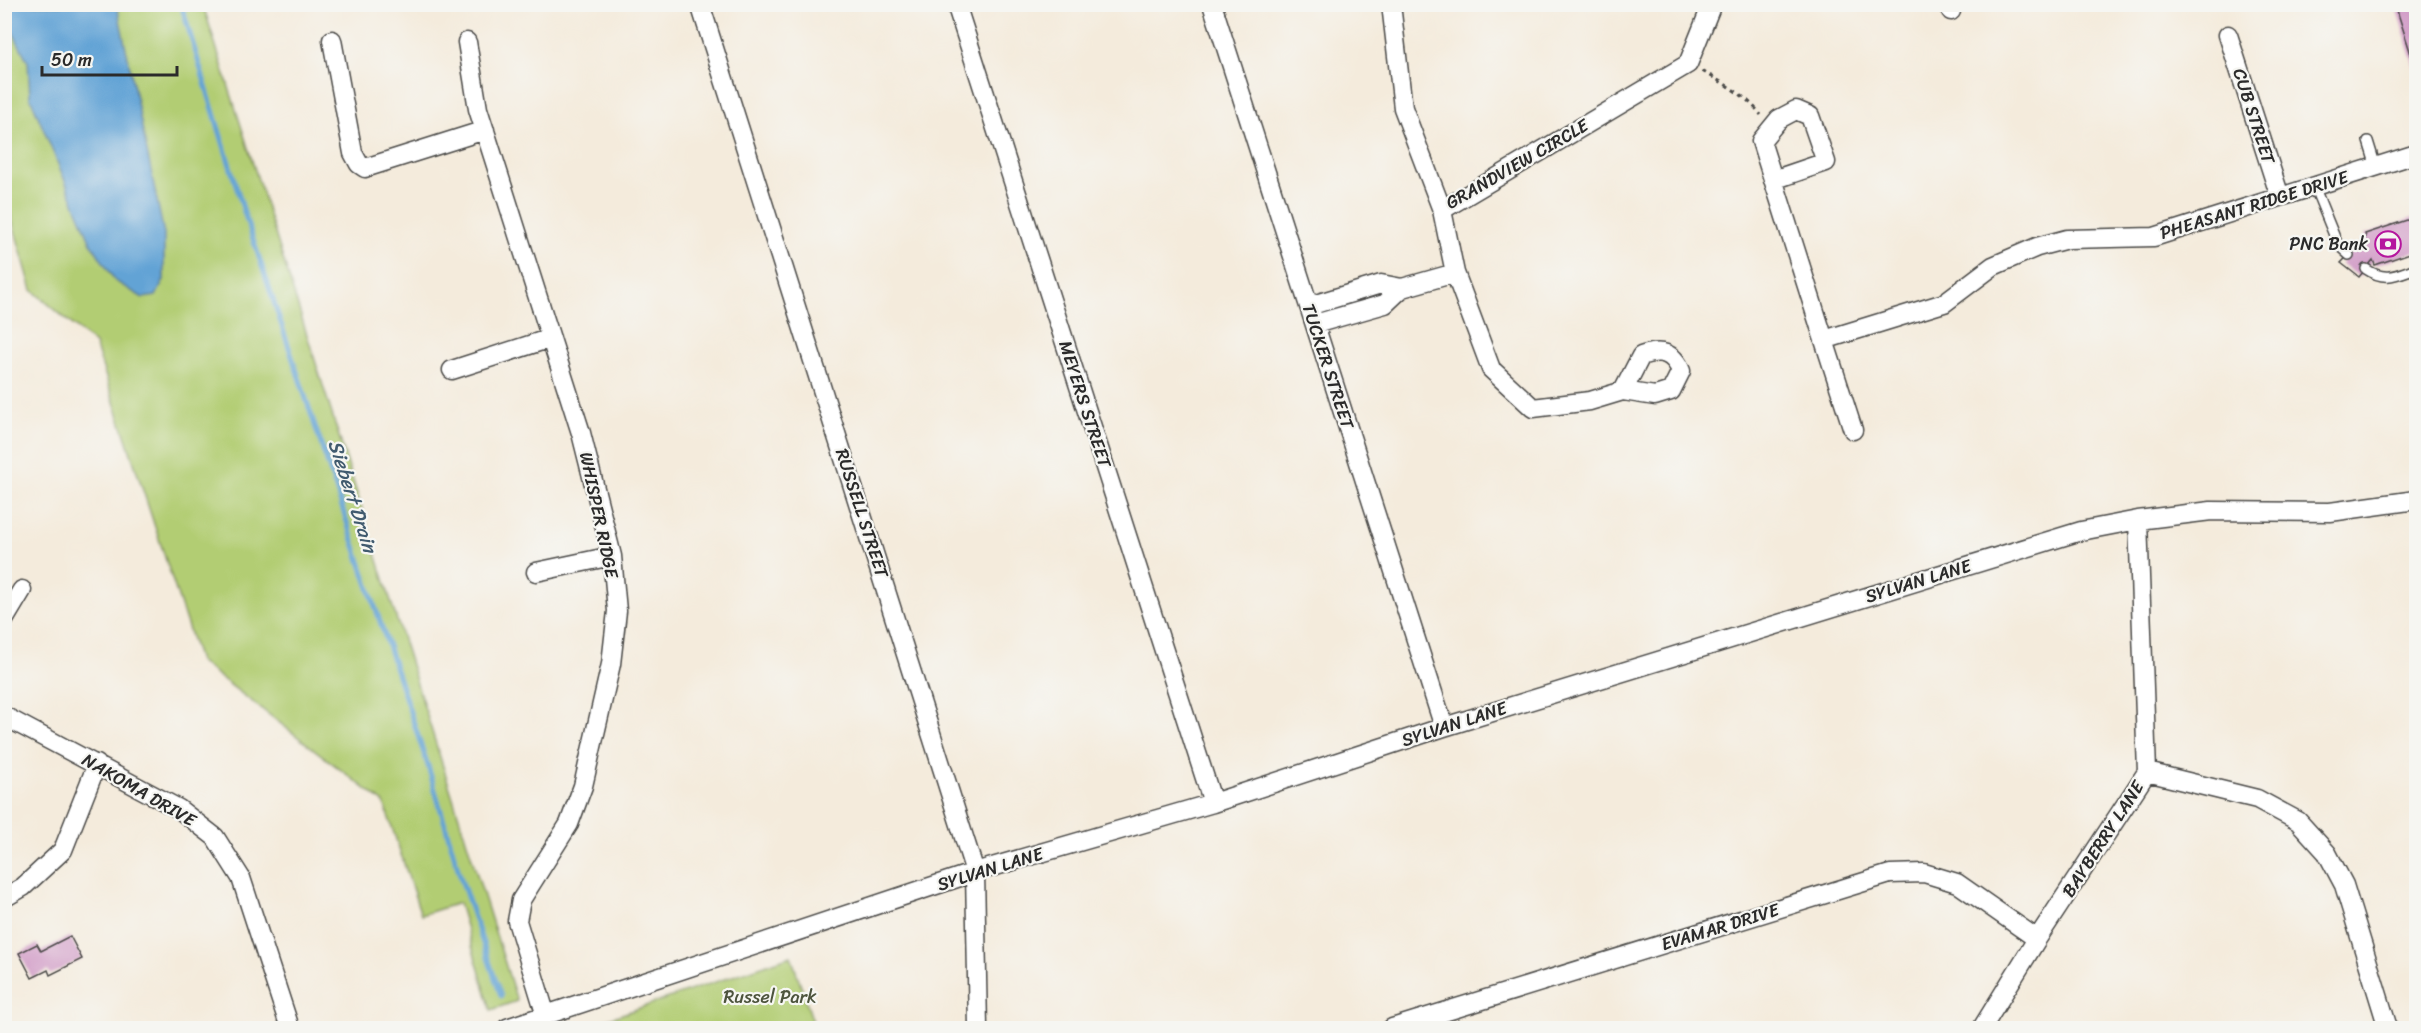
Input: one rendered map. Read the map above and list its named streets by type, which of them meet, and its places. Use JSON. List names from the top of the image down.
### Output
{
  "streets": {
    "street": [
      "CUB STREET",
      "GRANDVIEW CIRCLE",
      "PHEASANT RIDGE DRIVE",
      "TUCKER STREET",
      "MEYERS STREET",
      "RUSSELL STREET",
      "WHISPER RIDGE",
      "SYLVAN LANE",
      "NAKOMA DRIVE",
      "BAYBERRY LANE",
      "EVAMAR DRIVE"
    ]
  },
  "crossings": [
    ["CUB STREET", "PHEASANT RIDGE DRIVE"],
    ["TUCKER STREET", "SYLVAN LANE"],
    ["MEYERS STREET", "SYLVAN LANE"],
    ["RUSSELL STREET", "SYLVAN LANE"],
    ["WHISPER RIDGE", "SYLVAN LANE"],
    ["SYLVAN LANE", "BAYBERRY LANE"],
    ["BAYBERRY LANE", "EVAMAR DRIVE"]
  ],
  "water": ["Siebert Drain"],
  "parks": ["Russel Park"],
  "places": {
    "bank": ["PNC Bank"]
  },
  "scale_bar": "50 m"
}
